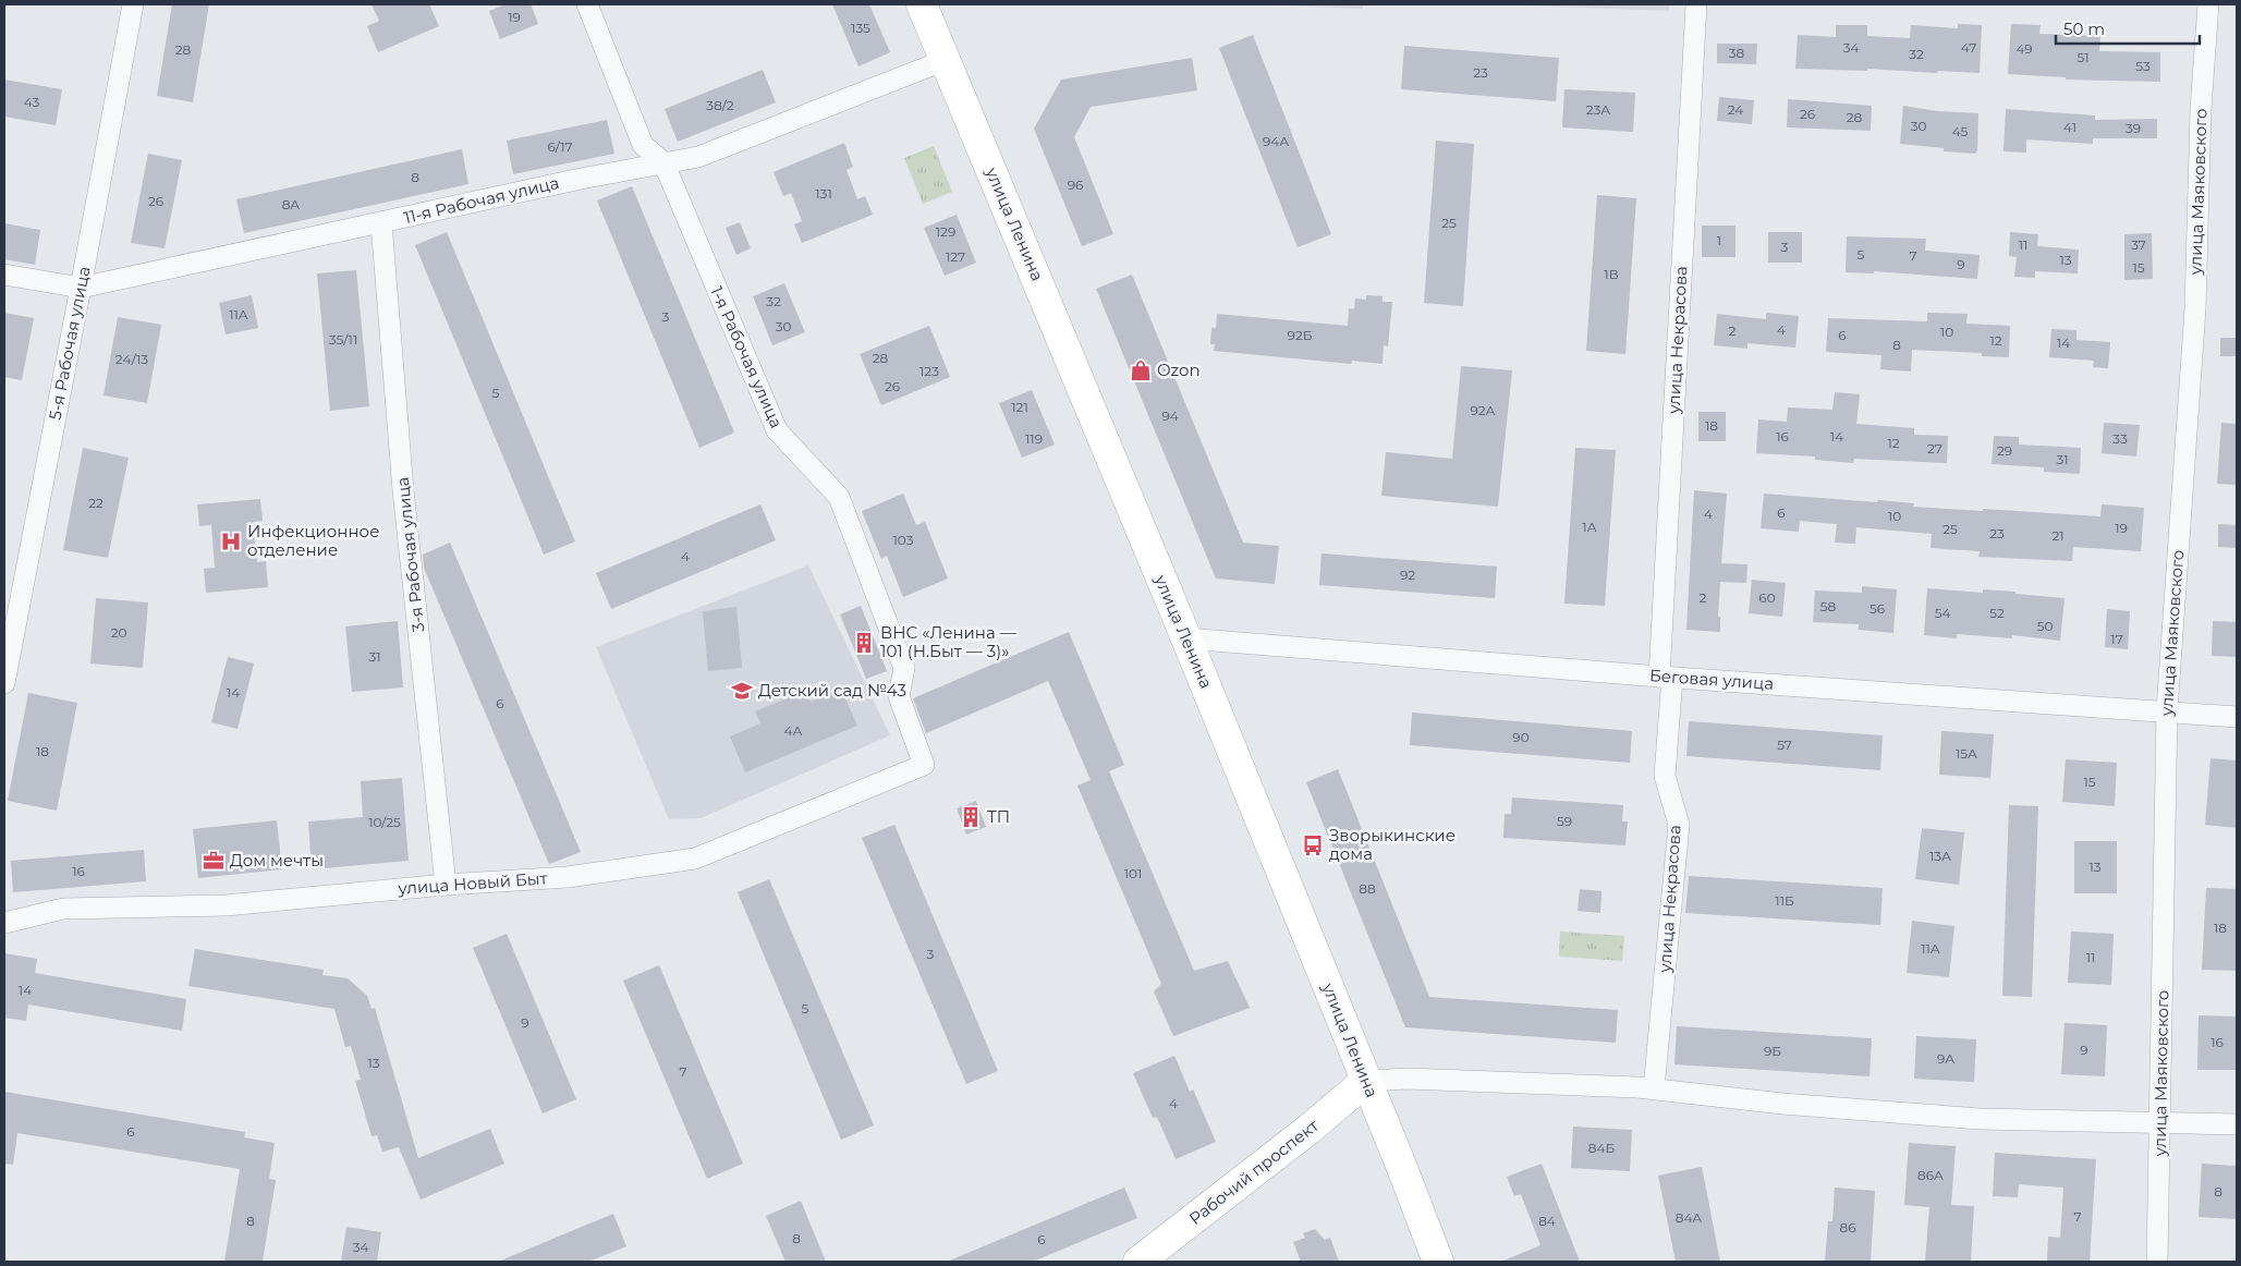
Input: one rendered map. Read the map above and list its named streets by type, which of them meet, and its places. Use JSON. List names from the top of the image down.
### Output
{
  "streets": {
    "main road": ["улица Ленина", "Рабочий проспект"],
    "street": [
      "улица Маяковского",
      "11-я Рабочая улица",
      "улица Некрасова",
      "5-я Рабочая улица",
      "1-я Рабочая улица",
      "3-я Рабочая улица",
      "Беговая улица",
      "улица Новый Быт"
    ]
  },
  "crossings": [
    ["улица Маяковского", "Беговая улица"],
    ["11-я Рабочая улица", "улица Ленина"],
    ["11-я Рабочая улица", "5-я Рабочая улица"],
    ["11-я Рабочая улица", "1-я Рабочая улица"],
    ["11-я Рабочая улица", "3-я Рабочая улица"],
    ["улица Ленина", "Беговая улица"],
    ["улица Ленина", "Рабочий проспект"],
    ["улица Некрасова", "Беговая улица"],
    ["1-я Рабочая улица", "улица Новый Быт"],
    ["3-я Рабочая улица", "улица Новый Быт"]
  ],
  "places": {
    "shop": ["Ozon"],
    "hospital": ["Инфекционное отделение"],
    "building": ["ВНС «Ленина — 101 (Н.Быт — 3)»", "ТП"],
    "school or university": ["Детский сад №43"],
    "bus stop": ["Зворыкинские дома"],
    "office": ["Дом мечты"]
  },
  "house_numbers": [
    "19",
    "135",
    "34",
    "47",
    "49",
    "28",
    "38",
    "32",
    "51",
    "53",
    "23",
    "43",
    "38/2",
    "23А",
    "24",
    "26",
    "28",
    "30",
    "41",
    "39",
    "45",
    "94А",
    "6/17",
    "8",
    "96",
    "131",
    "26",
    "8А",
    "25",
    "129",
    "1",
    "11",
    "37",
    "3",
    "5",
    "7",
    "127",
    "13",
    "9",
    "15",
    "1В",
    "32",
    "11А",
    "3",
    "30",
    "4",
    "2",
    "10",
    "92Б",
    "6",
    "35/11",
    "12",
    "14",
    "8",
    "28",
    "24/13",
    "123",
    "26",
    "5",
    "121",
    "92А",
    "94",
    "18",
    "16",
    "14",
    "119",
    "33",
    "12",
    "27",
    "29",
    "31",
    "22",
    "6",
    "4",
    "10",
    "1А",
    "19",
    "25",
    "23",
    "21",
    "103",
    "4",
    "92",
    "2",
    "60",
    "58",
    "56",
    "54",
    "52",
    "50",
    "20",
    "17",
    "31",
    "14",
    "6",
    "4А",
    "90",
    "57",
    "18",
    "15А",
    "15",
    "59",
    "10/25",
    "13А",
    "13",
    "16",
    "101",
    "88",
    "11Б",
    "18",
    "11А",
    "3",
    "11",
    "14",
    "5",
    "9",
    "16",
    "9",
    "9Б",
    "9А",
    "13",
    "7",
    "4",
    "6",
    "84Б",
    "86А",
    "8",
    "7",
    "84А",
    "8",
    "84",
    "86",
    "8",
    "6",
    "34"
  ],
  "scale_bar": "50 m"
}
